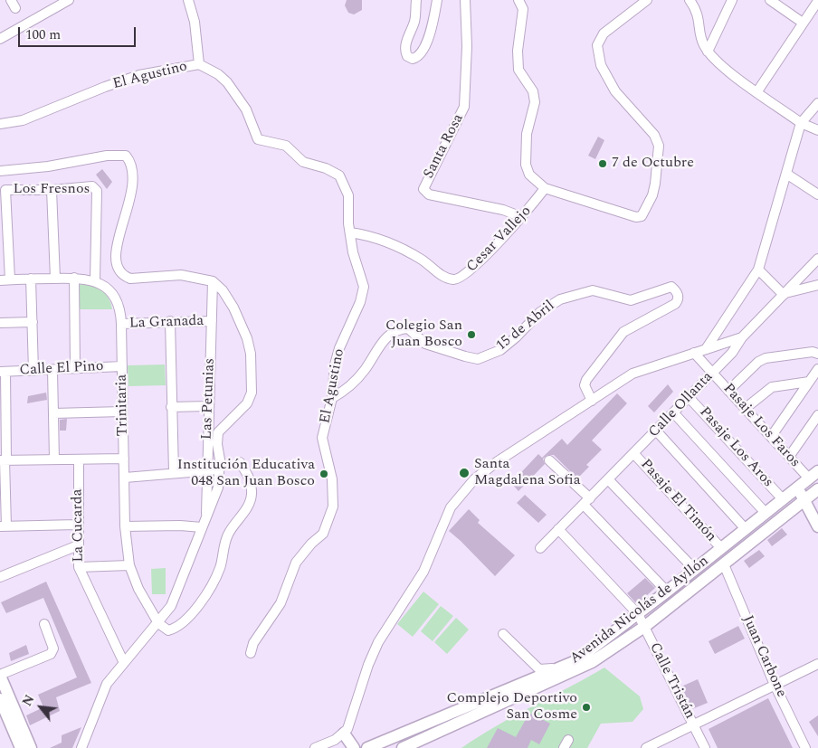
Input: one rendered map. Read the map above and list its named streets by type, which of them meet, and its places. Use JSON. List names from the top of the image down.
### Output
{
  "streets": {
    "main road": ["Avenida Nicolás de Ayllón"],
    "street": [
      "El Agustino",
      "Santa Rosa",
      "Los Fresnos",
      "Cesar Vallejo",
      "La Granada",
      "15 de Abril",
      "Calle El Pino",
      "Las Petunias",
      "Trinitaria",
      "Calle Ollanta",
      "Pasaje Los Faros",
      "Pasaje Los Aros",
      "Pasaje El Timón",
      "La Cucarda",
      "Juan Carbone",
      "Calle Tristán"
    ]
  },
  "crossings": [
    ["El Agustino", "Cesar Vallejo"],
    ["El Agustino", "15 de Abril"],
    ["Santa Rosa", "Cesar Vallejo"],
    ["Los Fresnos", "Trinitaria"],
    ["La Granada", "Las Petunias"],
    ["La Granada", "Trinitaria"],
    ["Calle El Pino", "Trinitaria"],
    ["Calle Ollanta", "Pasaje Los Faros"],
    ["Calle Ollanta", "Pasaje Los Aros"],
    ["Calle Ollanta", "Pasaje El Timón"],
    ["Calle Ollanta", "Calle Tristán"],
    ["Pasaje Los Faros", "Avenida Nicolás de Ayllón"],
    ["Pasaje Los Aros", "Avenida Nicolás de Ayllón"],
    ["Pasaje El Timón", "Avenida Nicolás de Ayllón"],
    ["Avenida Nicolás de Ayllón", "Juan Carbone"],
    ["Avenida Nicolás de Ayllón", "Calle Tristán"]
  ],
  "places": [
    "7 de Octubre",
    "Colegio San Juan Bosco",
    "Santa Magdalena Sofia",
    "Institución Educativa 048 San Juan Bosco",
    "Complejo Deportivo San Cosme"
  ],
  "scale_bar": "100 m",
  "north": "top left"
}
